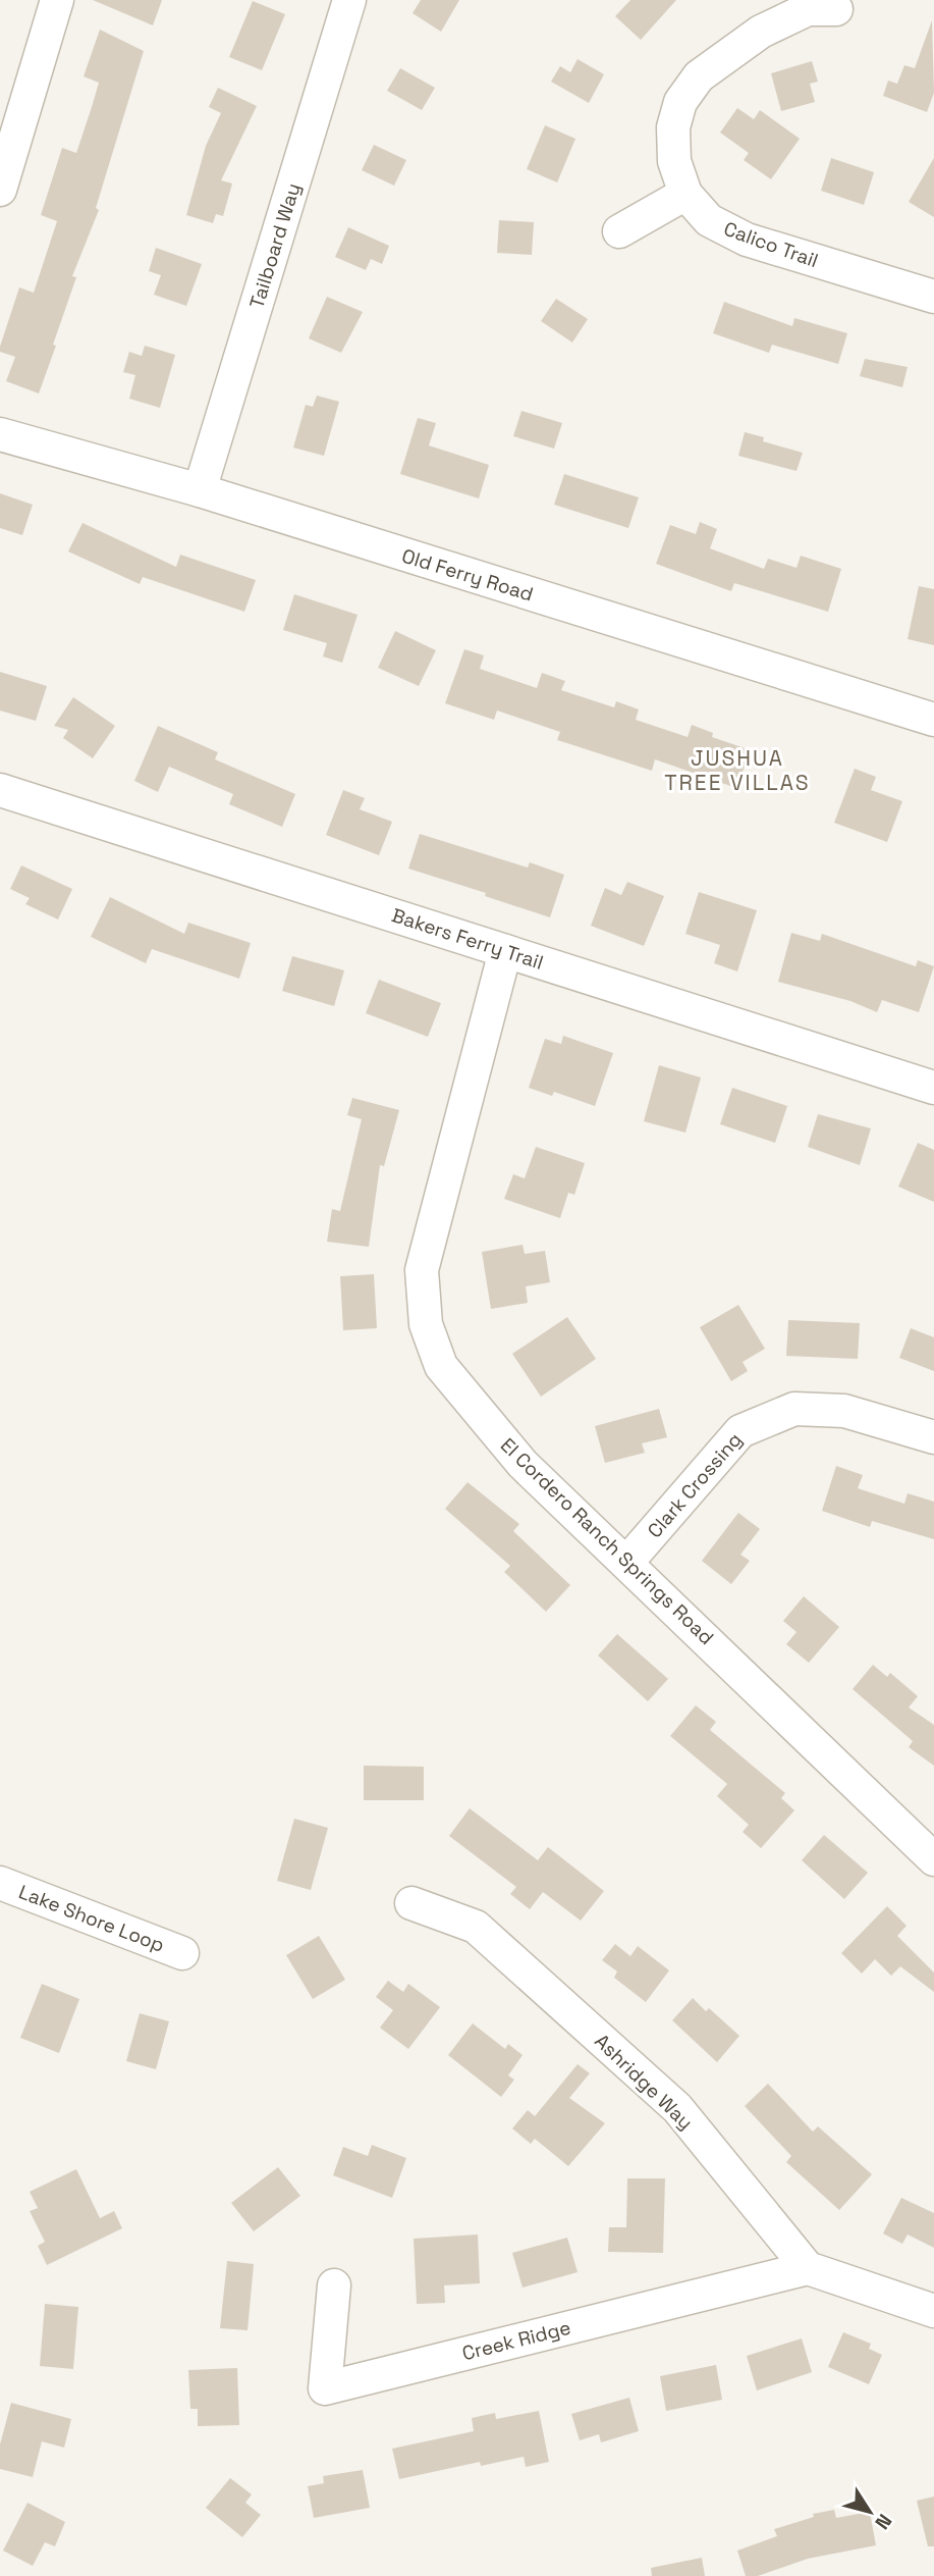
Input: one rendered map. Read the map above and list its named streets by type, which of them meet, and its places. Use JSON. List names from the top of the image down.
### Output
{
  "streets": {
    "street": [
      "Calico Trail",
      "Tailboard Way",
      "Old Ferry Road",
      "Bakers Ferry Trail",
      "Clark Crossing",
      "El Cordero Ranch Springs Road",
      "Lake Shore Loop",
      "Ashridge Way",
      "Creek Ridge"
    ]
  },
  "crossings": [
    ["Tailboard Way", "Old Ferry Road"],
    ["Bakers Ferry Trail", "El Cordero Ranch Springs Road"],
    ["Clark Crossing", "El Cordero Ranch Springs Road"],
    ["Ashridge Way", "Creek Ridge"]
  ],
  "districts": ["JUSHUA TREE VILLAS"],
  "north": "bottom right"
}
